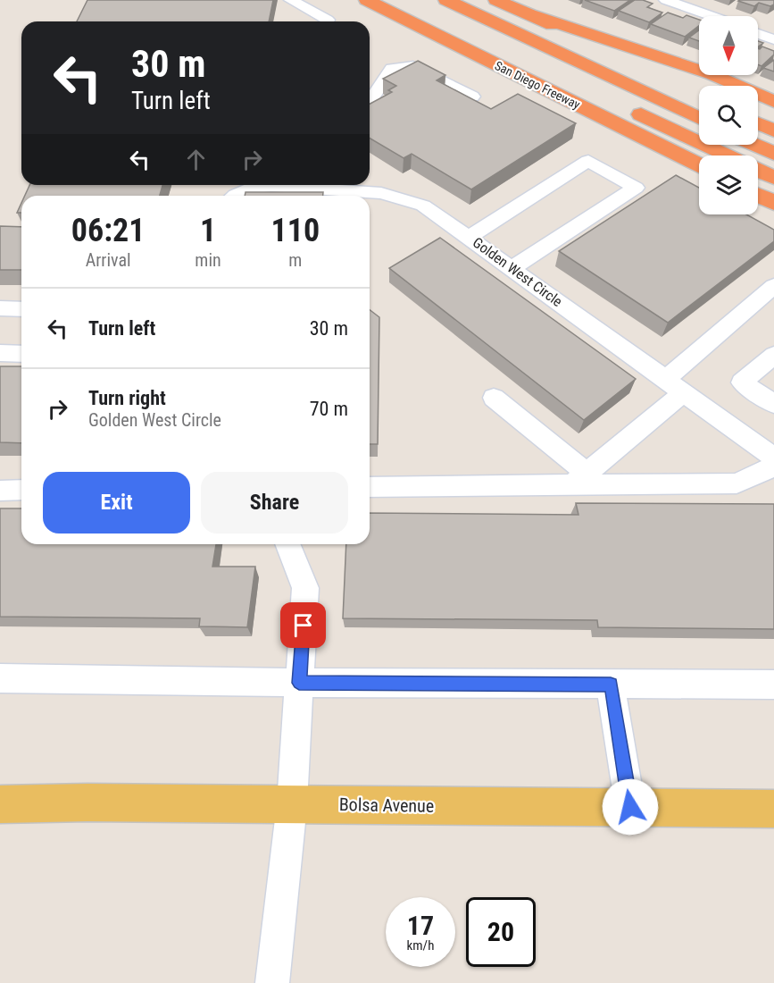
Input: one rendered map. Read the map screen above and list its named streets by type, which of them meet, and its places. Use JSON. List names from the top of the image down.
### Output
{
  "streets": {
    "highway": ["San Diego Freeway"],
    "main road": ["Bolsa Avenue"],
    "street": ["Golden West Circle"]
  },
  "north": "bottom",
  "page": {
    "turn": ["30 m", "Turn left"],
    "eta": [
      "06:21",
      "Arrival",
      "1",
      "min",
      "110",
      "m"
    ],
    "list": [
      {
        "name": "Turn left",
        "value": "30 m"
      },
      {
        "name": "Turn right",
        "note": "Golden West Circle",
        "value": "70 m"
      }
    ],
    "buttons": ["Exit", "Share"],
    "speed": "17 km/h",
    "limit": "20"
  }
}
